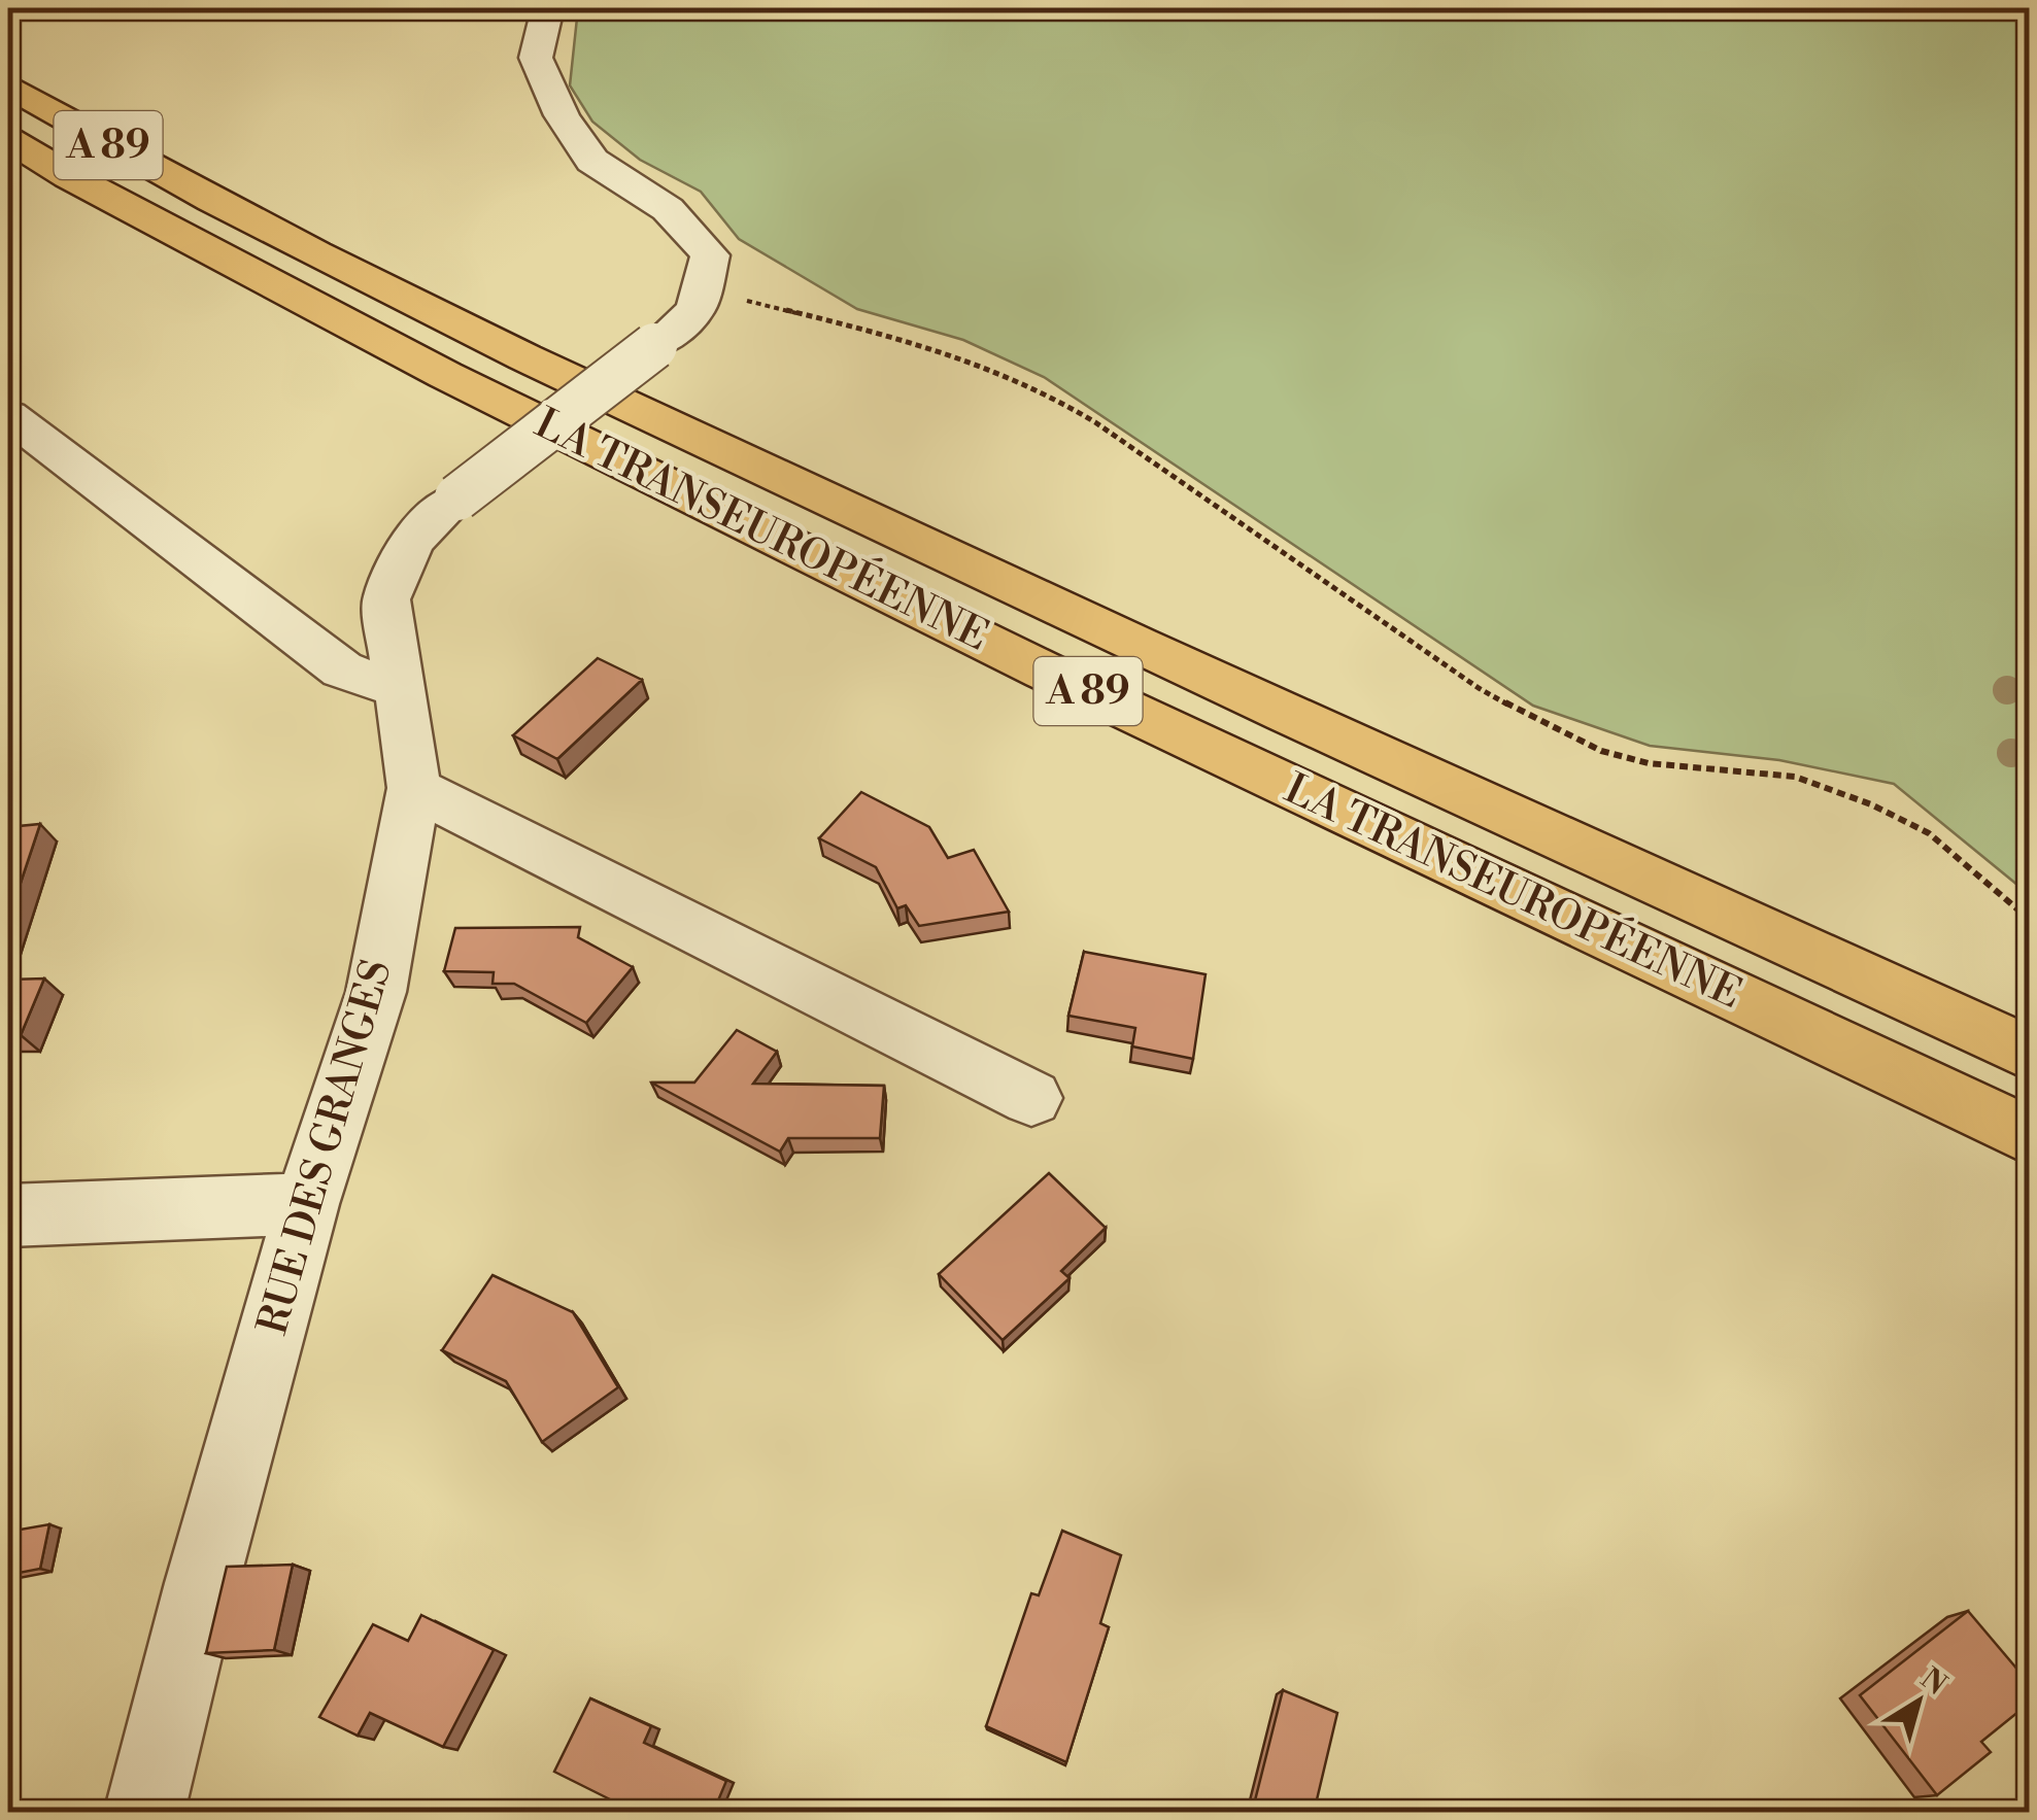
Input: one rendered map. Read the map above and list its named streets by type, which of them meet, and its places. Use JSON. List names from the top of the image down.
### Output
{
  "streets": {
    "highway": ["A 89", "LA TRANSEUROPÉENNE"],
    "street": ["RUE DES GRANGES"]
  },
  "north": "top right"
}
